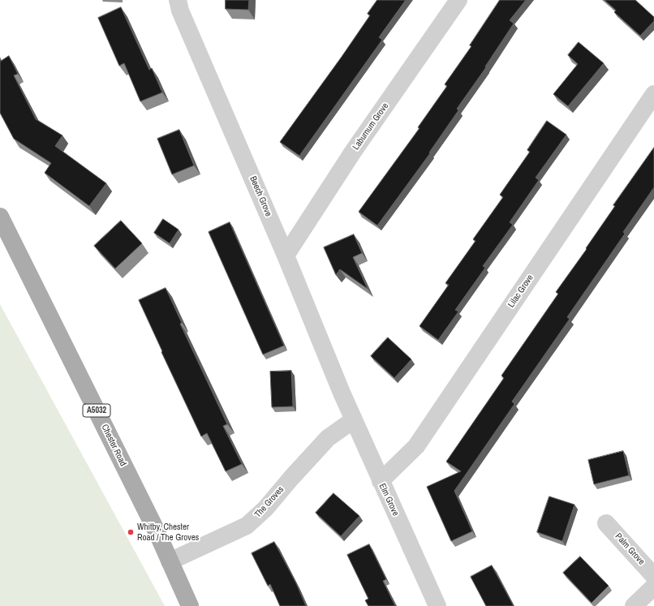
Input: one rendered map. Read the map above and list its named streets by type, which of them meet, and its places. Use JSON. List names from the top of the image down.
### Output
{
  "streets": {
    "main road": ["A5032", "Chester Road"],
    "street": [
      "Laburnum Grove",
      "Beech Grove",
      "Lilac Grove",
      "Elm Grove",
      "The Groves",
      "Palm Grove"
    ]
  },
  "crossings": [
    ["Laburnum Grove", "Beech Grove"],
    ["Beech Grove", "Elm Grove"],
    ["Lilac Grove", "Elm Grove"],
    ["Chester Road", "The Groves"],
    ["Elm Grove", "The Groves"]
  ],
  "places": ["Whitby, Chester Road / The Groves"]
}
